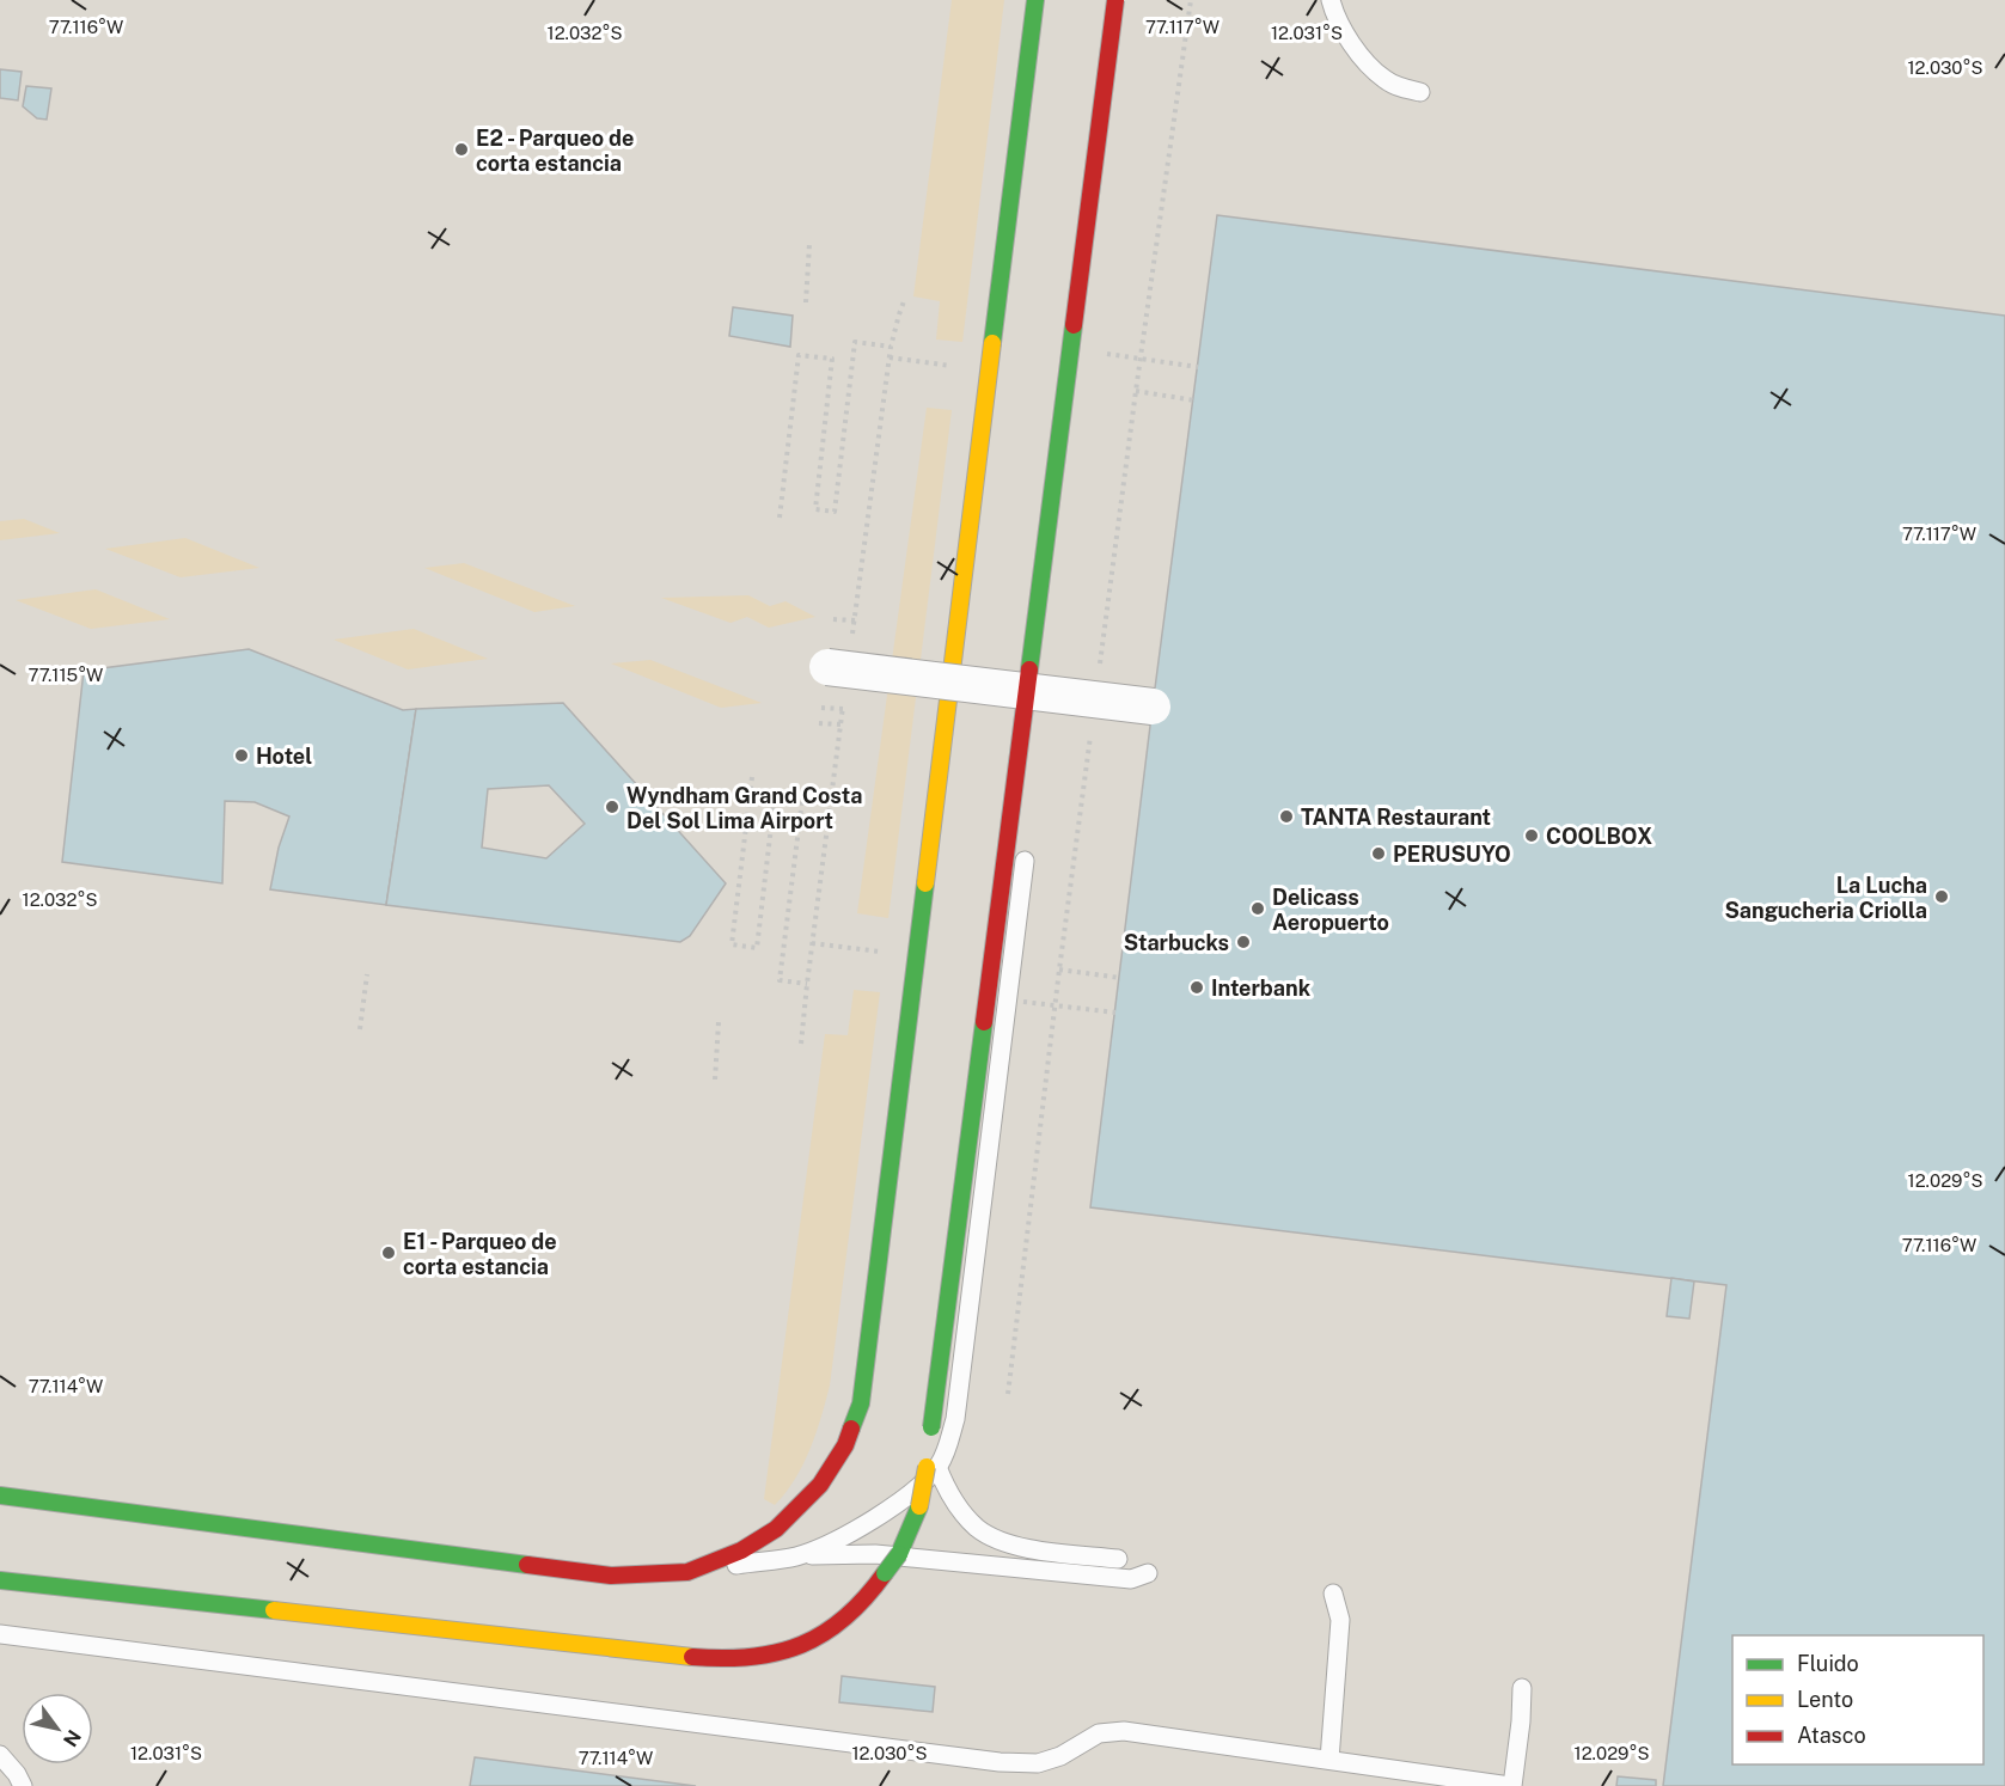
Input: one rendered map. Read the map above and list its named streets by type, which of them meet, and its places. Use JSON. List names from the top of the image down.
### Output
{
  "places": [
    "E2 - Parqueo de corta estancia",
    "Hotel",
    "Wyndham Grand Costa Del Sol Lima Airport",
    "TANTA Restaurant",
    "COOLBOX",
    "PERUSUYO",
    "La Lucha Sangucheria Criolla",
    "Delicass Aeropuerto",
    "Starbucks",
    "Interbank",
    "E1 - Parqueo de corta estancia"
  ],
  "legend": ["Fluido", "Lento", "Atasco"],
  "north": "bottom right",
  "coordinates": [
    "77.116°W",
    "77.117°W",
    "12.032°S",
    "12.031°S",
    "12.030°S",
    "77.115°W",
    "12.029°S",
    "77.114°W"
  ]
}
